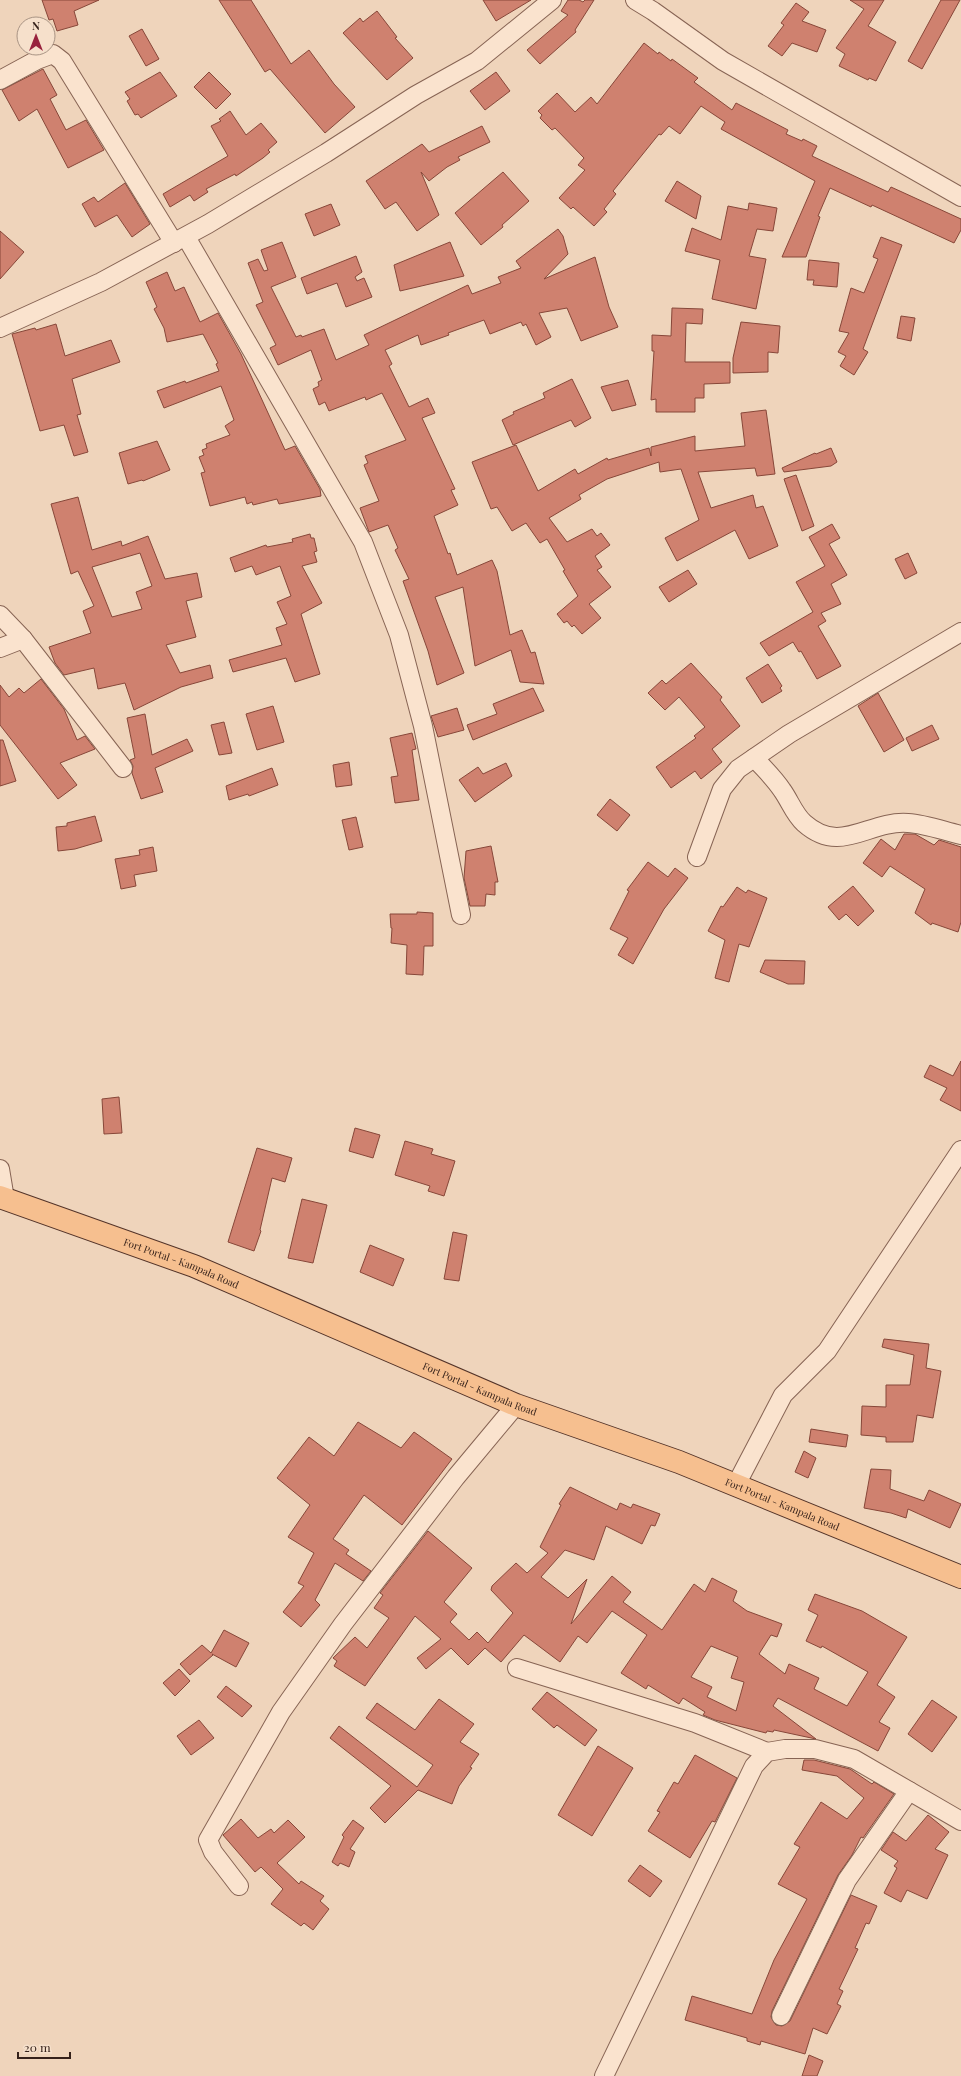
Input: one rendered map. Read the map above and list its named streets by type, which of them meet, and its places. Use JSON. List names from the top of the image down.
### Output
{
  "streets": {
    "main road": ["Fort Portal - Kampala Road"]
  },
  "scale_bar": "20 m",
  "north": "top"
}
